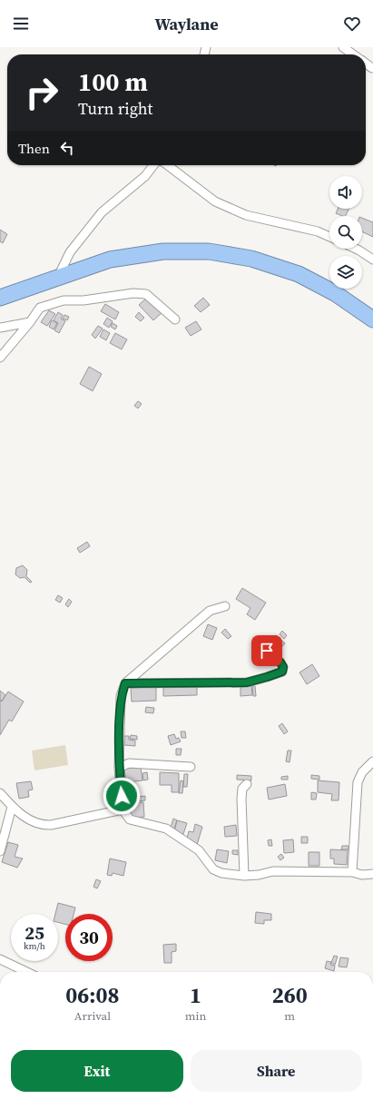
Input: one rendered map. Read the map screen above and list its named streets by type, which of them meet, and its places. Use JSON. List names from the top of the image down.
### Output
{
  "page": {
    "header": "Waylane",
    "turn": ["100 m", "Turn right"],
    "then": "Then",
    "speed": "25 km/h",
    "limit": "30",
    "eta": [
      "06:08",
      "Arrival",
      "1",
      "min",
      "260",
      "m"
    ],
    "buttons": ["Exit", "Share"]
  }
}
